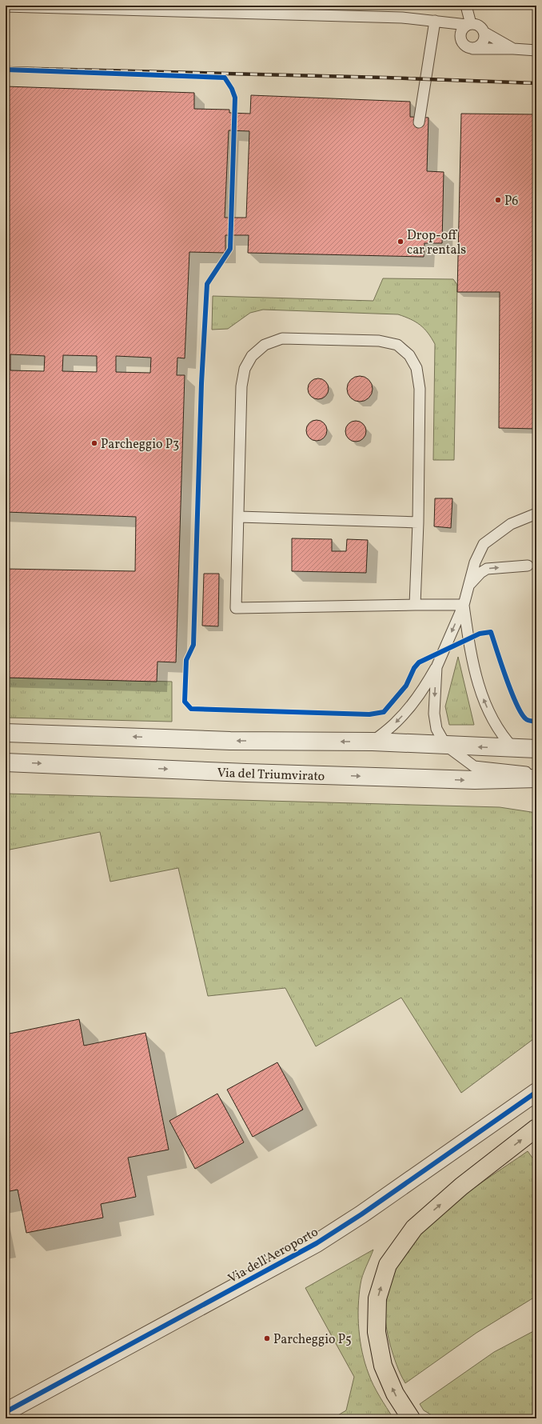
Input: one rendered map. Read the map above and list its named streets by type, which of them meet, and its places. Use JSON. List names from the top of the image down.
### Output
{
  "streets": {
    "street": ["Via del Triumvirato", "Via dell'Aeroporto"]
  },
  "places": [
    "P6",
    "Drop-off car rentals",
    "Parcheggio P3",
    "Parcheggio P5"
  ]
}
